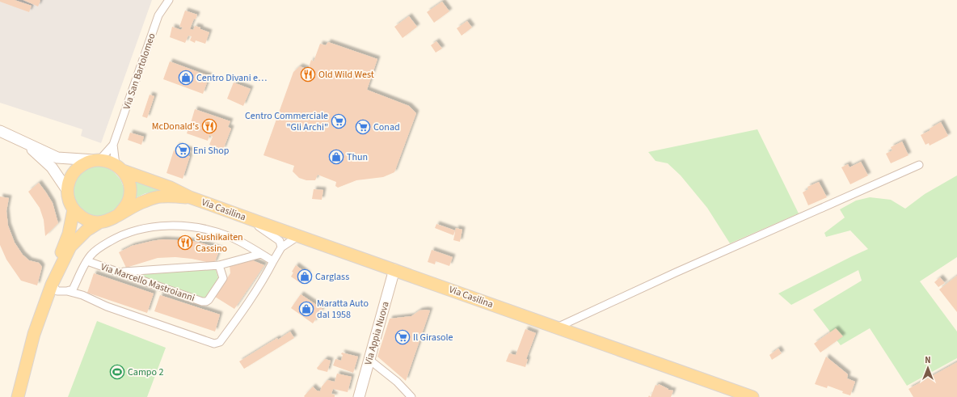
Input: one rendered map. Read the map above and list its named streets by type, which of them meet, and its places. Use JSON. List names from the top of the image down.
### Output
{
  "streets": {
    "main road": ["Via Casilina", "Via Appia Nuova"],
    "street": ["Via San Bartolomeo", "Via Marcello Mastroianni"]
  },
  "crossings": [
    ["Via Casilina", "Via Appia Nuova"]
  ],
  "places": {
    "restaurant": ["Old Wild West", "McDonald's", "Sushikaiten Cassino"],
    "shop": [
      "Centro Divani e…",
      "Thun",
      "Carglass",
      "Maratta Auto dal 1958"
    ],
    "supermarket": [
      "Centro Commerciale \"Gli Archi\"",
      "Conad",
      "Eni Shop",
      "Il Girasole"
    ],
    "sports": ["Campo 2"]
  },
  "north": "top"
}
